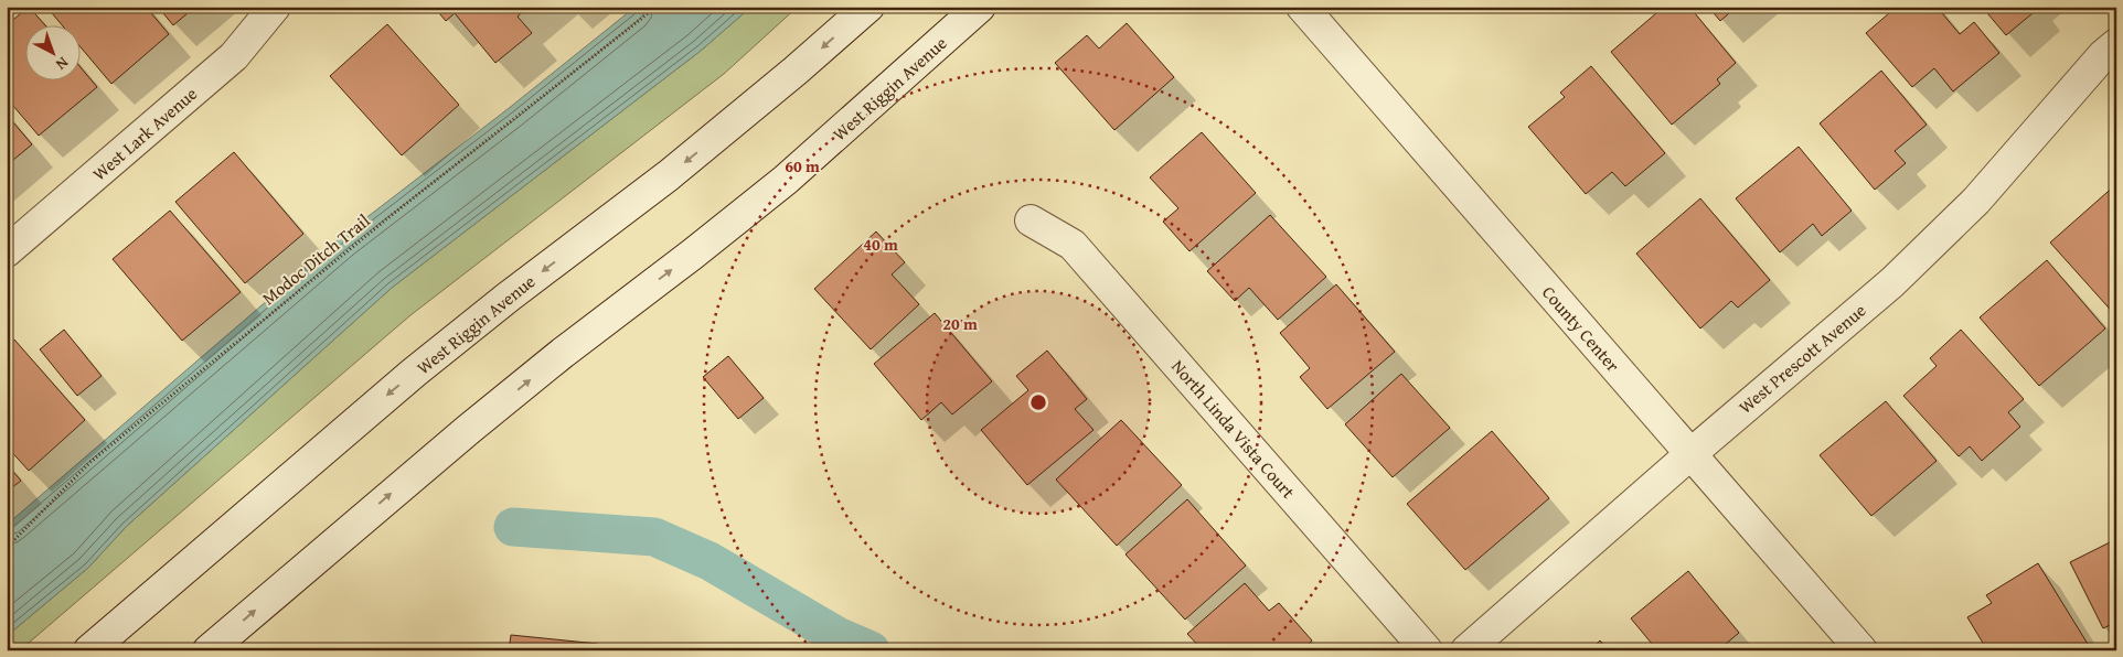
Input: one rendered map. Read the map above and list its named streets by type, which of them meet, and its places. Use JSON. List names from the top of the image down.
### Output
{
  "streets": {
    "street": [
      "West Riggin Avenue",
      "West Lark Avenue",
      "County Center",
      "West Prescott Avenue",
      "North Linda Vista Court"
    ],
    "path": ["Modoc Ditch Trail"]
  },
  "crossings": [
    ["County Center", "West Prescott Avenue"]
  ],
  "north": "bottom right",
  "rings": ["60 m", "40 m", "20 m"]
}
